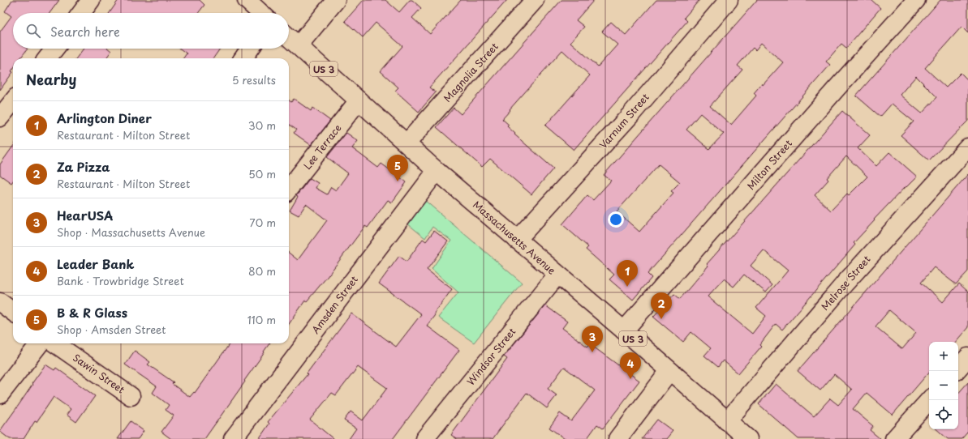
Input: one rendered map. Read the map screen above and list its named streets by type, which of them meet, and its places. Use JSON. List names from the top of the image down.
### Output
{
  "streets": {
    "main road": [
      "US 3",
      "Magnolia Street",
      "Varnum Street",
      "Lee Terrace",
      "Milton Street",
      "Massachusetts Avenue",
      "Melrose Street",
      "Amsden Street",
      "Windsor Street",
      "Sawin Street"
    ]
  },
  "crossings": [
    ["Magnolia Street", "Massachusetts Avenue"],
    ["Varnum Street", "Massachusetts Avenue"],
    ["Lee Terrace", "Massachusetts Avenue"],
    ["Milton Street", "Massachusetts Avenue"],
    ["Massachusetts Avenue", "Melrose Street"],
    ["Massachusetts Avenue", "Amsden Street"],
    ["Massachusetts Avenue", "Windsor Street"]
  ],
  "page": {
    "search": "Search here",
    "heading": ["Nearby", "5 results"],
    "list": [
      {
        "mark": "1",
        "name": "Arlington Diner",
        "note": "Restaurant · Milton Street",
        "value": "30 m"
      },
      {
        "mark": "2",
        "name": "Za Pizza",
        "note": "Restaurant · Milton Street",
        "value": "50 m"
      },
      {
        "mark": "3",
        "name": "HearUSA",
        "note": "Shop · Massachusetts Avenue",
        "value": "70 m"
      },
      {
        "mark": "4",
        "name": "Leader Bank",
        "note": "Bank · Trowbridge Street",
        "value": "80 m"
      },
      {
        "mark": "5",
        "name": "B & R Glass",
        "note": "Shop · Amsden Street",
        "value": "110 m"
      }
    ],
    "pins": [
      "5",
      "1",
      "2",
      "3",
      "4"
    ],
    "map_buttons": ["+", "−"]
  }
}
